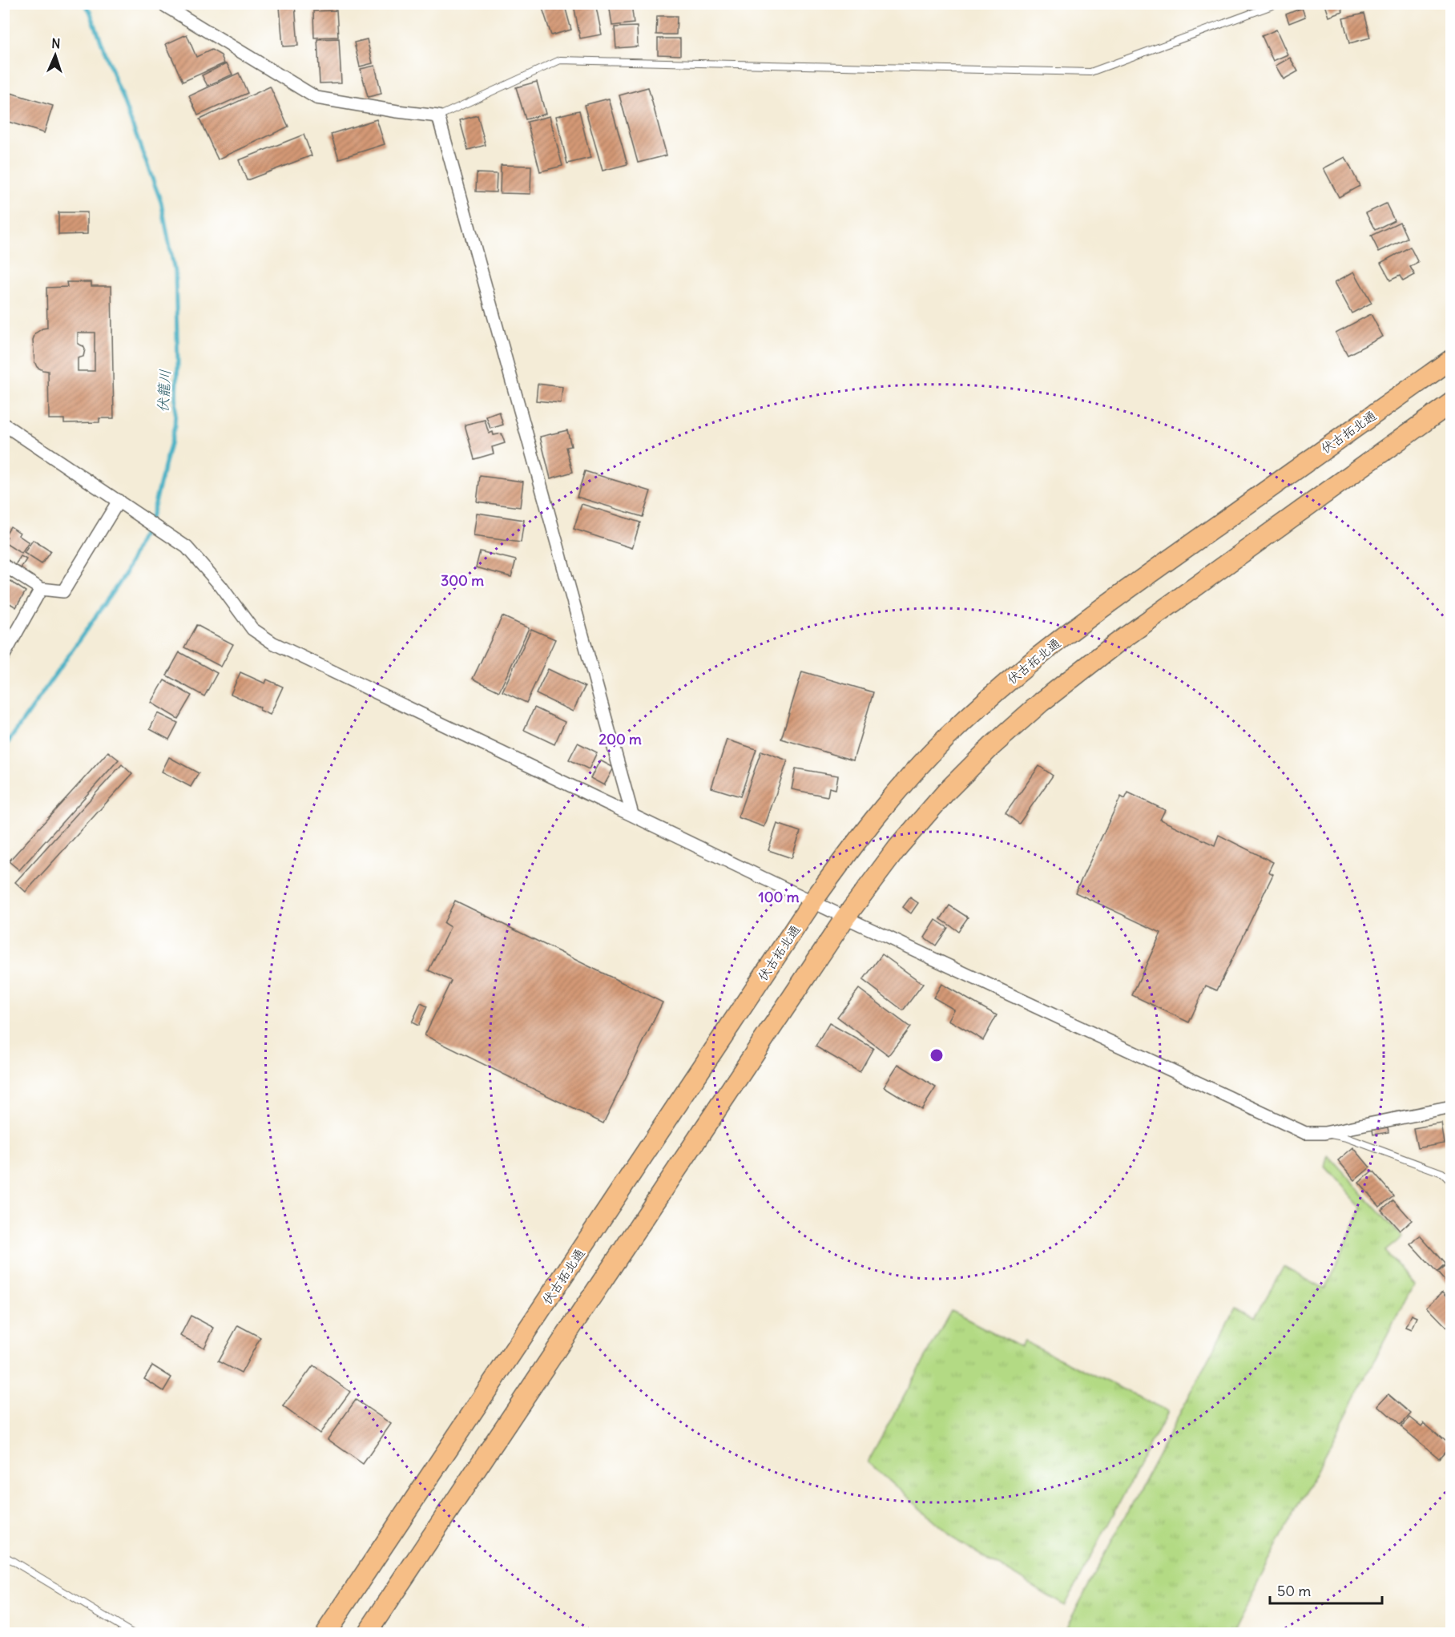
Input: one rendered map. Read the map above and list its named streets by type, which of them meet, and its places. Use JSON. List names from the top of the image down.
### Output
{
  "streets": {
    "main road": ["伏古拓北通"]
  },
  "water": ["伏籠川"],
  "scale_bar": "50 m",
  "north": "top",
  "rings": ["300 m", "200 m", "100 m"]
}
